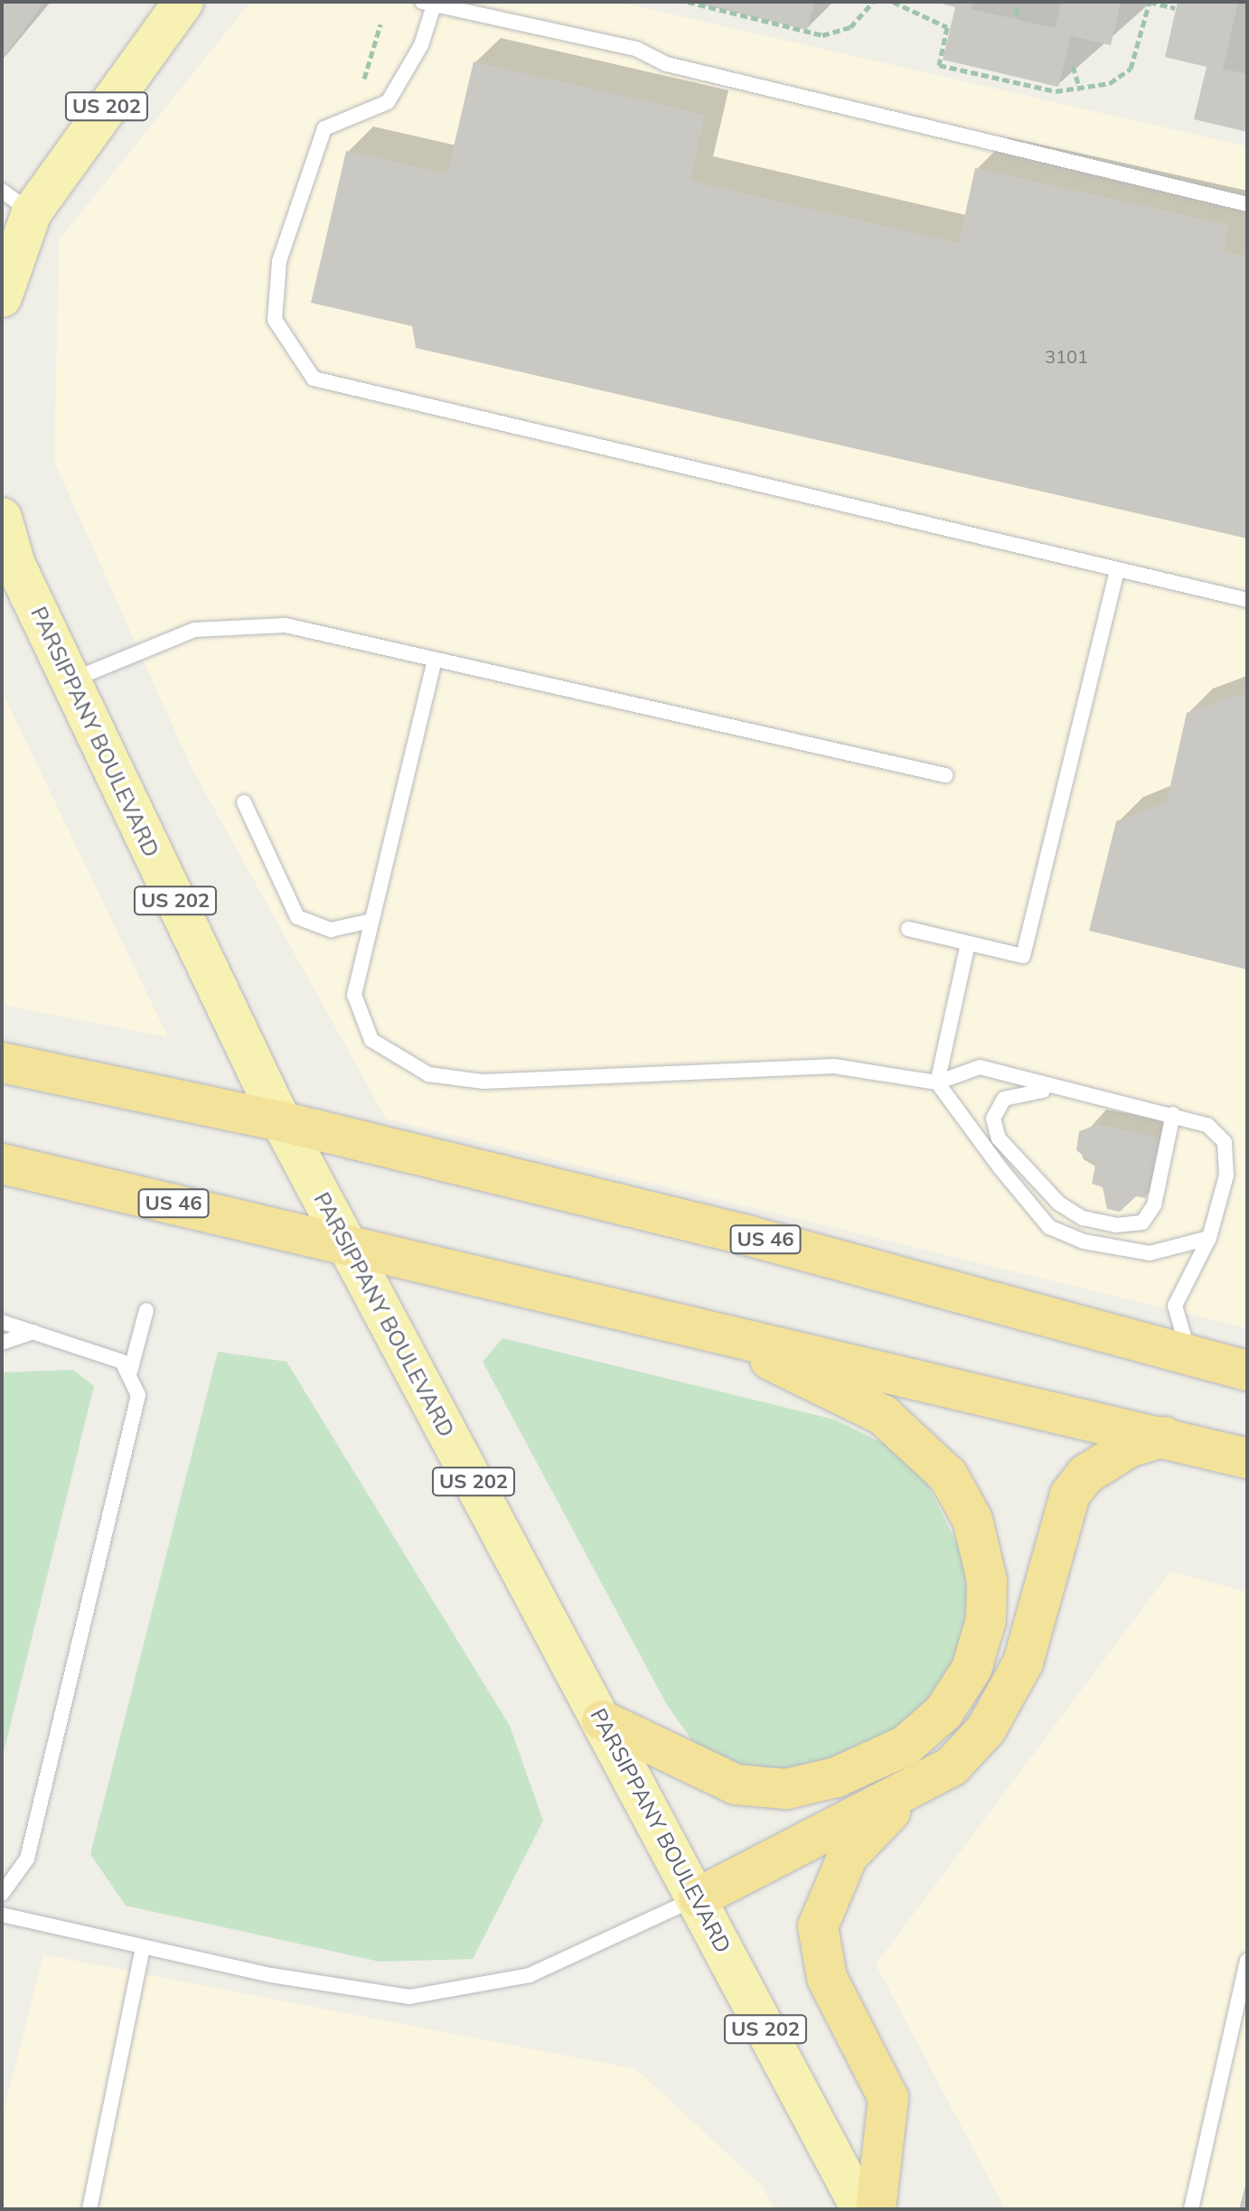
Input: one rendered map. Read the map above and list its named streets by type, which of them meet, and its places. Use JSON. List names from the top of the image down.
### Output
{
  "streets": {
    "highway": ["US 46"],
    "main road": ["US 202", "PARSIPPANY BOULEVARD"]
  },
  "crossings": [
    ["PARSIPPANY BOULEVARD", "US 46"]
  ],
  "house_numbers": ["3101"]
}
